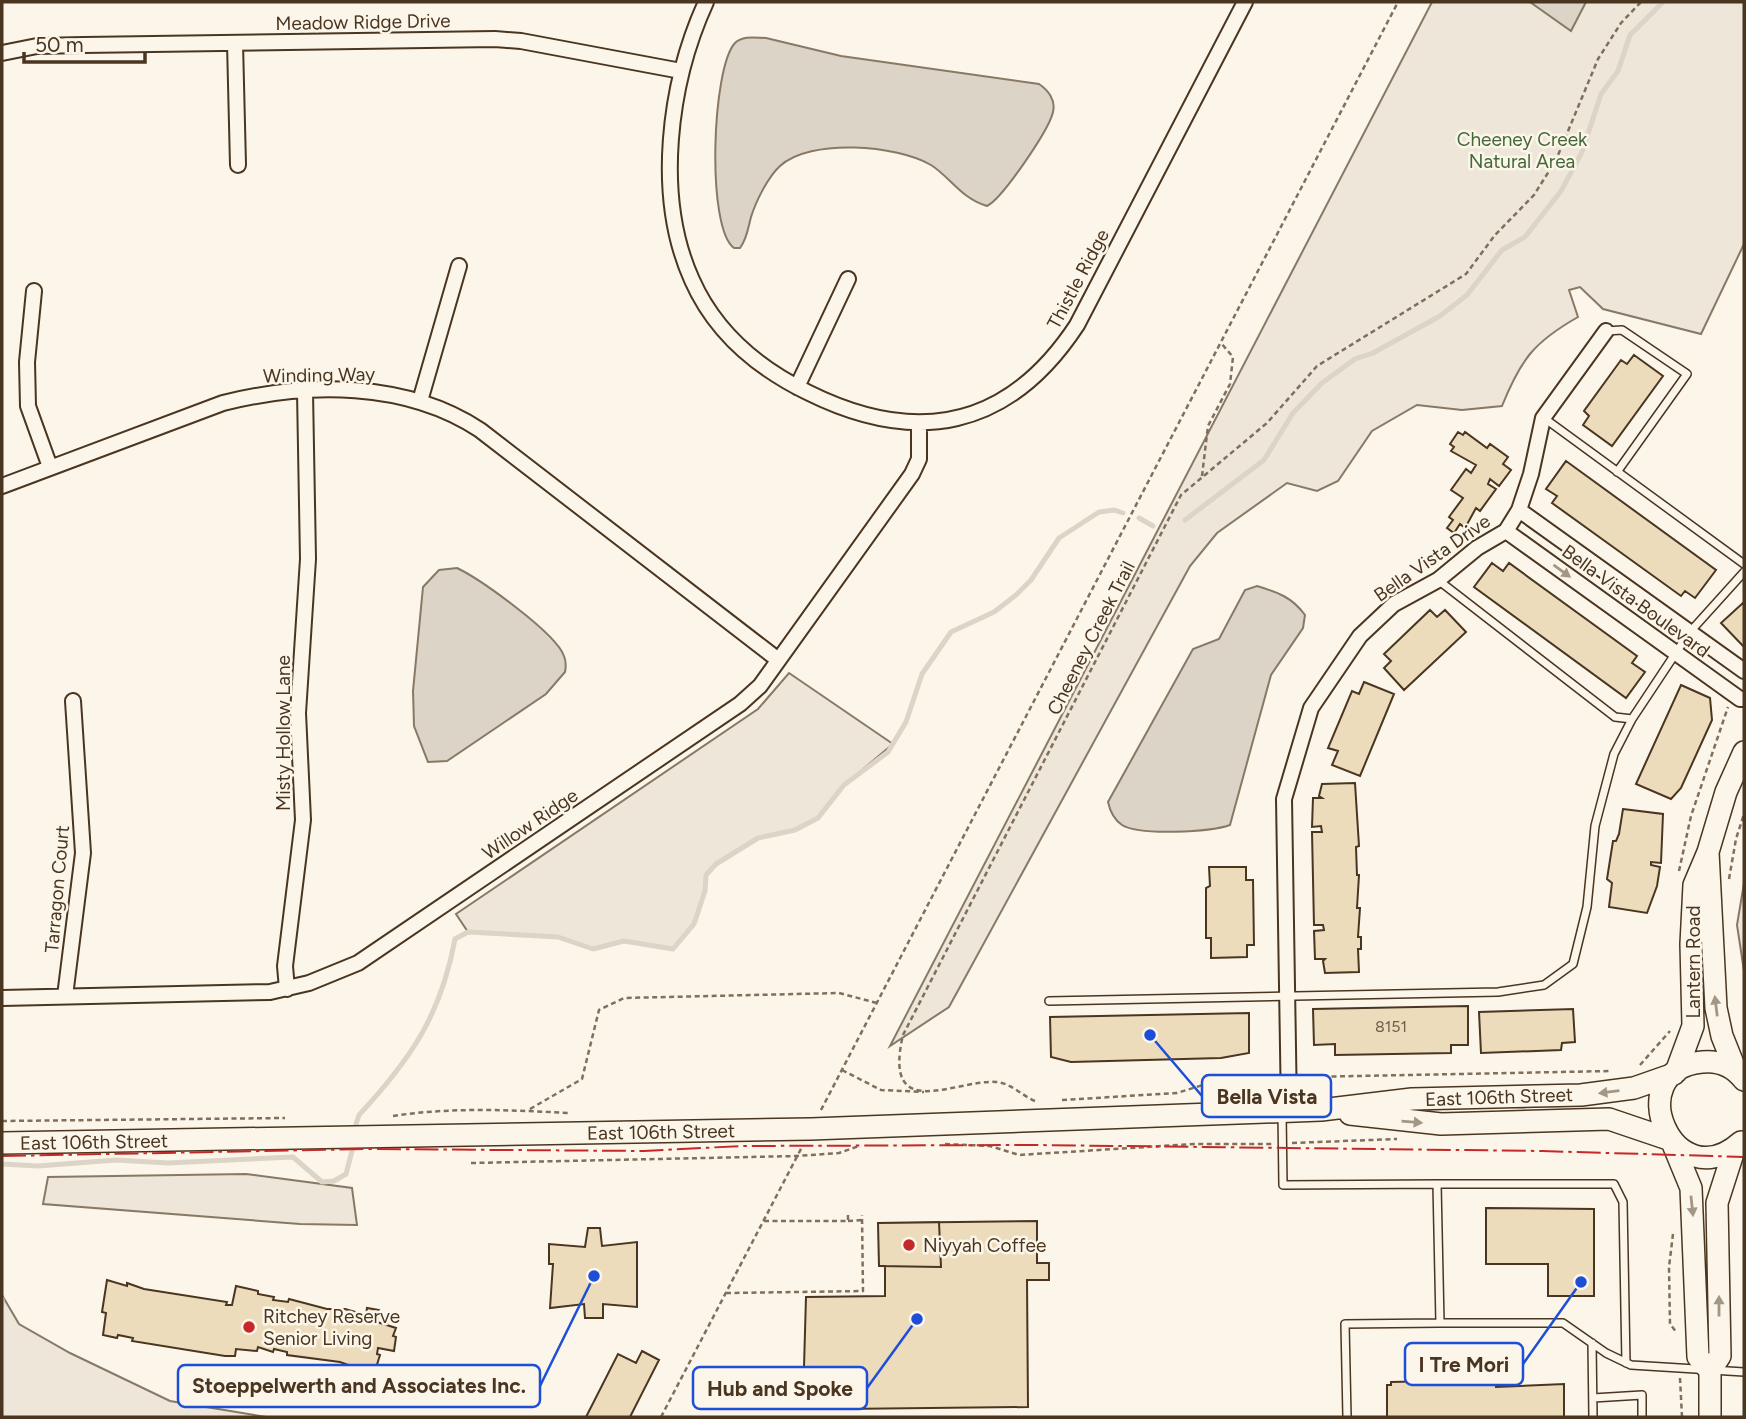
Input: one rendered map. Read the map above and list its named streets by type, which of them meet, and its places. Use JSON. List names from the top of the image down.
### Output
{
  "streets": {
    "main road": ["Lantern Road", "East 106th Street"],
    "street": [
      "Meadow Ridge Drive",
      "Thistle Ridge",
      "Winding Way",
      "Bella Vista Drive",
      "Bella Vista Boulevard",
      "Misty Hollow Lane",
      "Willow Ridge",
      "Tarragon Court"
    ],
    "path": ["Cheeney Creek Trail"]
  },
  "crossings": [
    ["Meadow Ridge Drive", "Thistle Ridge"],
    ["Thistle Ridge", "Willow Ridge"],
    ["Winding Way", "Misty Hollow Lane"],
    ["Winding Way", "Willow Ridge"],
    ["Bella Vista Drive", "Bella Vista Boulevard"],
    ["Bella Vista Drive", "East 106th Street"],
    ["Misty Hollow Lane", "Willow Ridge"],
    ["Willow Ridge", "Tarragon Court"],
    ["Lantern Road", "East 106th Street"]
  ],
  "parks": ["Cheeney Creek Natural Area"],
  "places": [
    "Bella Vista",
    "Niyyah Coffee",
    "Stoeppelwerth and Associates Inc.",
    "I Tre Mori",
    "Hub and Spoke",
    "Ritchey Reserve Senior Living"
  ],
  "house_numbers": ["8151"],
  "scale_bar": "50 m"
}
